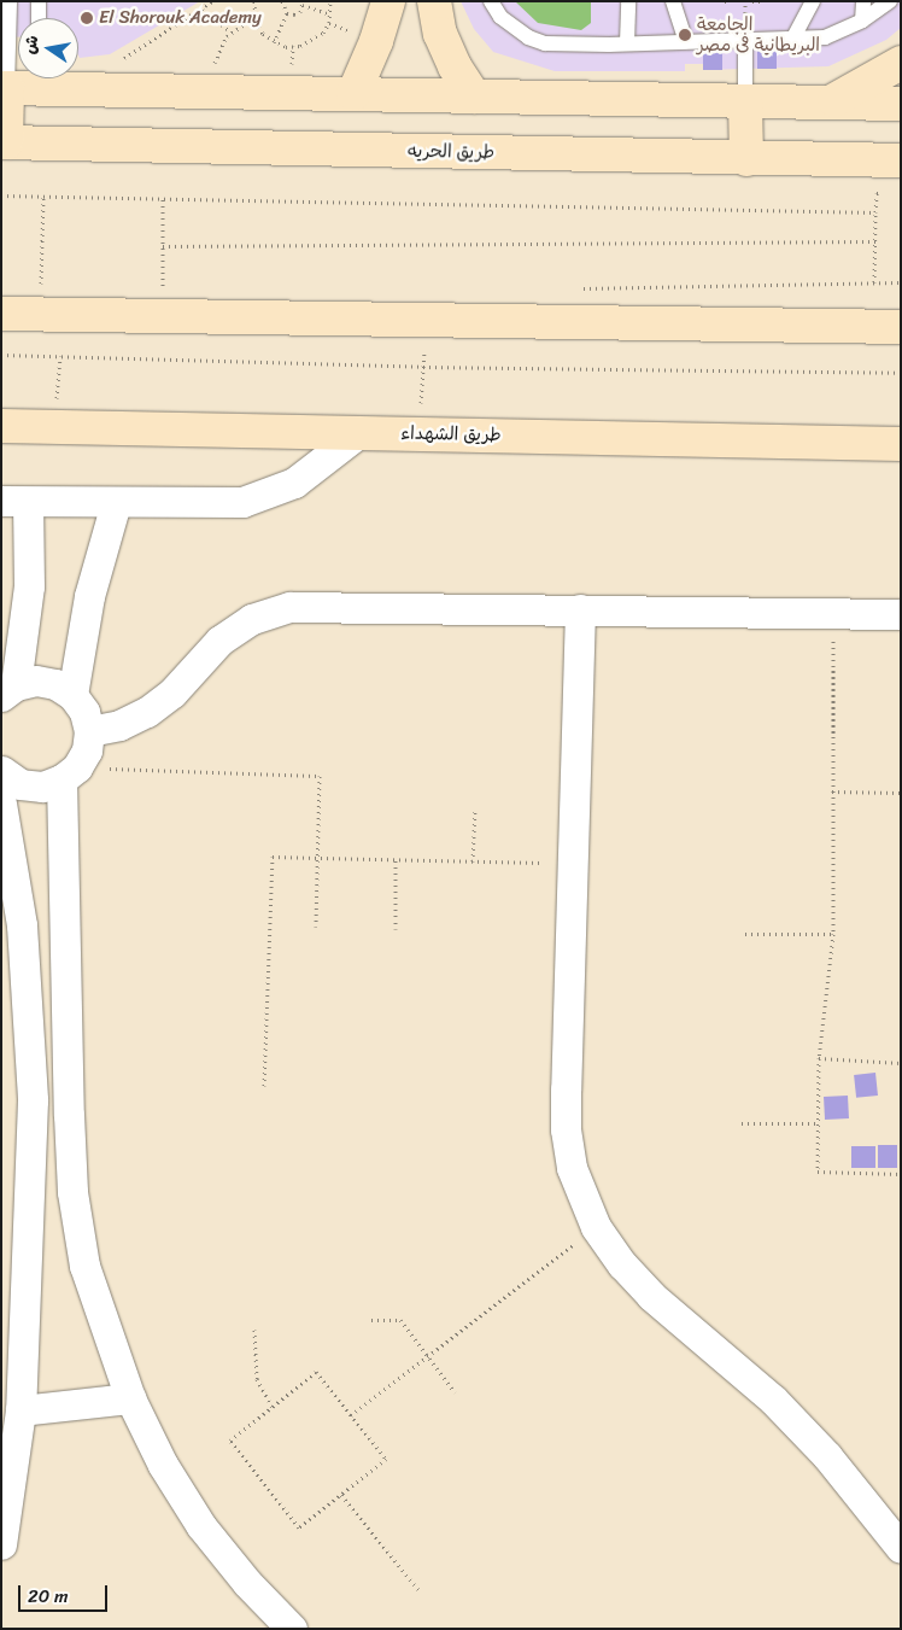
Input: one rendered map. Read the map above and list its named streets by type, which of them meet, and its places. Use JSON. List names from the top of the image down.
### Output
{
  "streets": {
    "street": ["طريق الحريه", "طريق الشهداء"]
  },
  "places": ["El Shorouk Academy", "الجامعة البريطانية فى مصر"],
  "scale_bar": "20 m",
  "north": "left"
}
